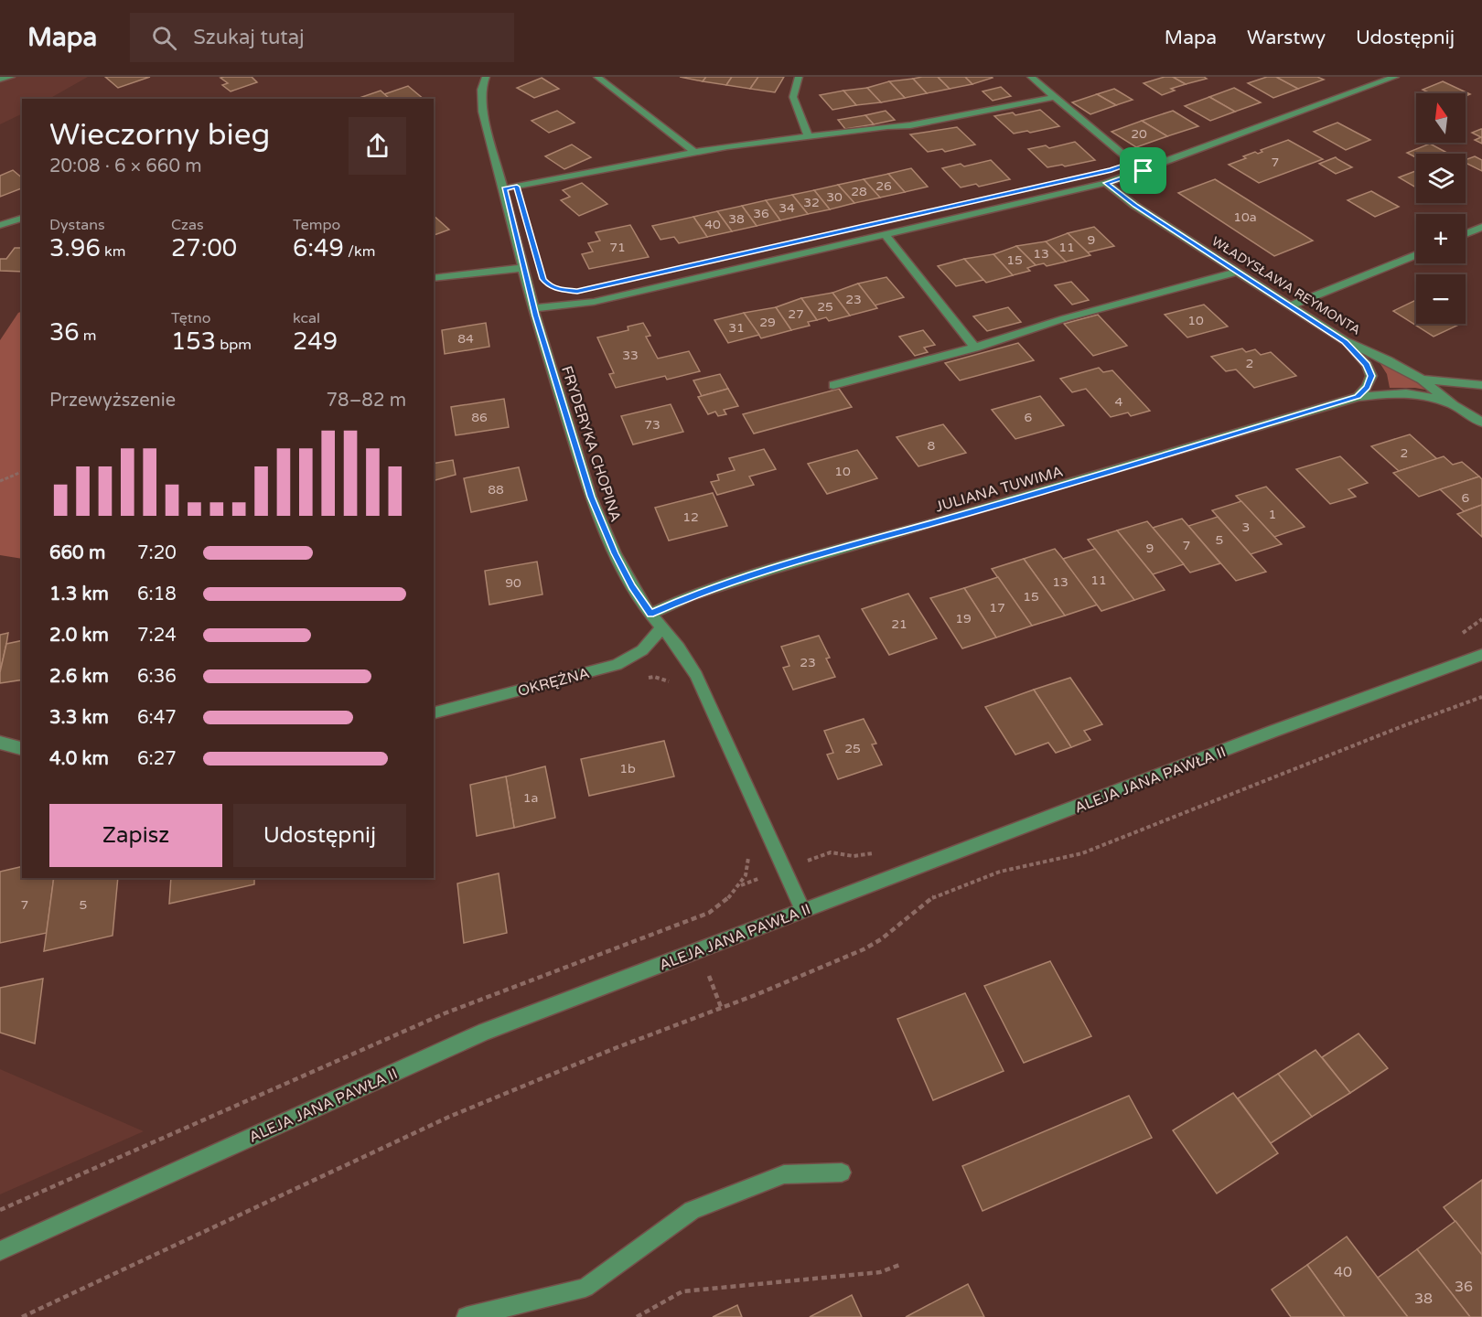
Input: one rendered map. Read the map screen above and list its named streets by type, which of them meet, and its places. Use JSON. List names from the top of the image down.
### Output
{
  "streets": {
    "street": [
      "WŁADYSŁAWA REYMONTA",
      "FRYDERYKA CHOPINA",
      "JULIANA TUWIMA",
      "OKRĘŻNA",
      "ALEJA JANA PAWŁA II"
    ]
  },
  "crossings": [
    ["WŁADYSŁAWA REYMONTA", "JULIANA TUWIMA"],
    ["FRYDERYKA CHOPINA", "JULIANA TUWIMA"],
    ["FRYDERYKA CHOPINA", "OKRĘŻNA"],
    ["FRYDERYKA CHOPINA", "ALEJA JANA PAWŁA II"]
  ],
  "house_numbers": [
    "20",
    "7",
    "26",
    "28",
    "30",
    "32",
    "34",
    "36",
    "10a",
    "38",
    "40",
    "9",
    "71",
    "11",
    "13",
    "15",
    "23",
    "25",
    "27",
    "10",
    "29",
    "31",
    "84",
    "33",
    "2",
    "4",
    "86",
    "6",
    "73",
    "8",
    "2",
    "10",
    "88",
    "6",
    "1",
    "12",
    "3",
    "5",
    "7",
    "9",
    "11",
    "13",
    "90",
    "15",
    "17",
    "19",
    "21",
    "23",
    "25",
    "1b",
    "1a",
    "7",
    "5",
    "40",
    "36",
    "38"
  ],
  "north": "top",
  "page": {
    "header": "Mapa",
    "search": "Szukaj tutaj",
    "nav": ["Mapa", "Warstwy", "Udostępnij"],
    "map_buttons": ["+", "−"],
    "heading": ["Wieczorny bieg", "20:08 · 6 × 660 m"],
    "stats": [
      ["Dystans", "3.96 km"],
      ["Czas", "27:00"],
      ["Tempo", "6:49 /km"],
      ["36 m"],
      ["Tętno", "153 bpm"],
      ["kcal", "249"]
    ],
    "chart": ["Przewyższenie", "78–82 m"],
    "list": [
      {
        "name": "660 m",
        "note": "7:20"
      },
      {
        "name": "1.3 km",
        "note": "6:18"
      },
      {
        "name": "2.0 km",
        "note": "7:24"
      },
      {
        "name": "2.6 km",
        "note": "6:36"
      },
      {
        "name": "3.3 km",
        "note": "6:47"
      },
      {
        "name": "4.0 km",
        "note": "6:27"
      }
    ],
    "buttons": ["Zapisz", "Udostępnij"]
  }
}
